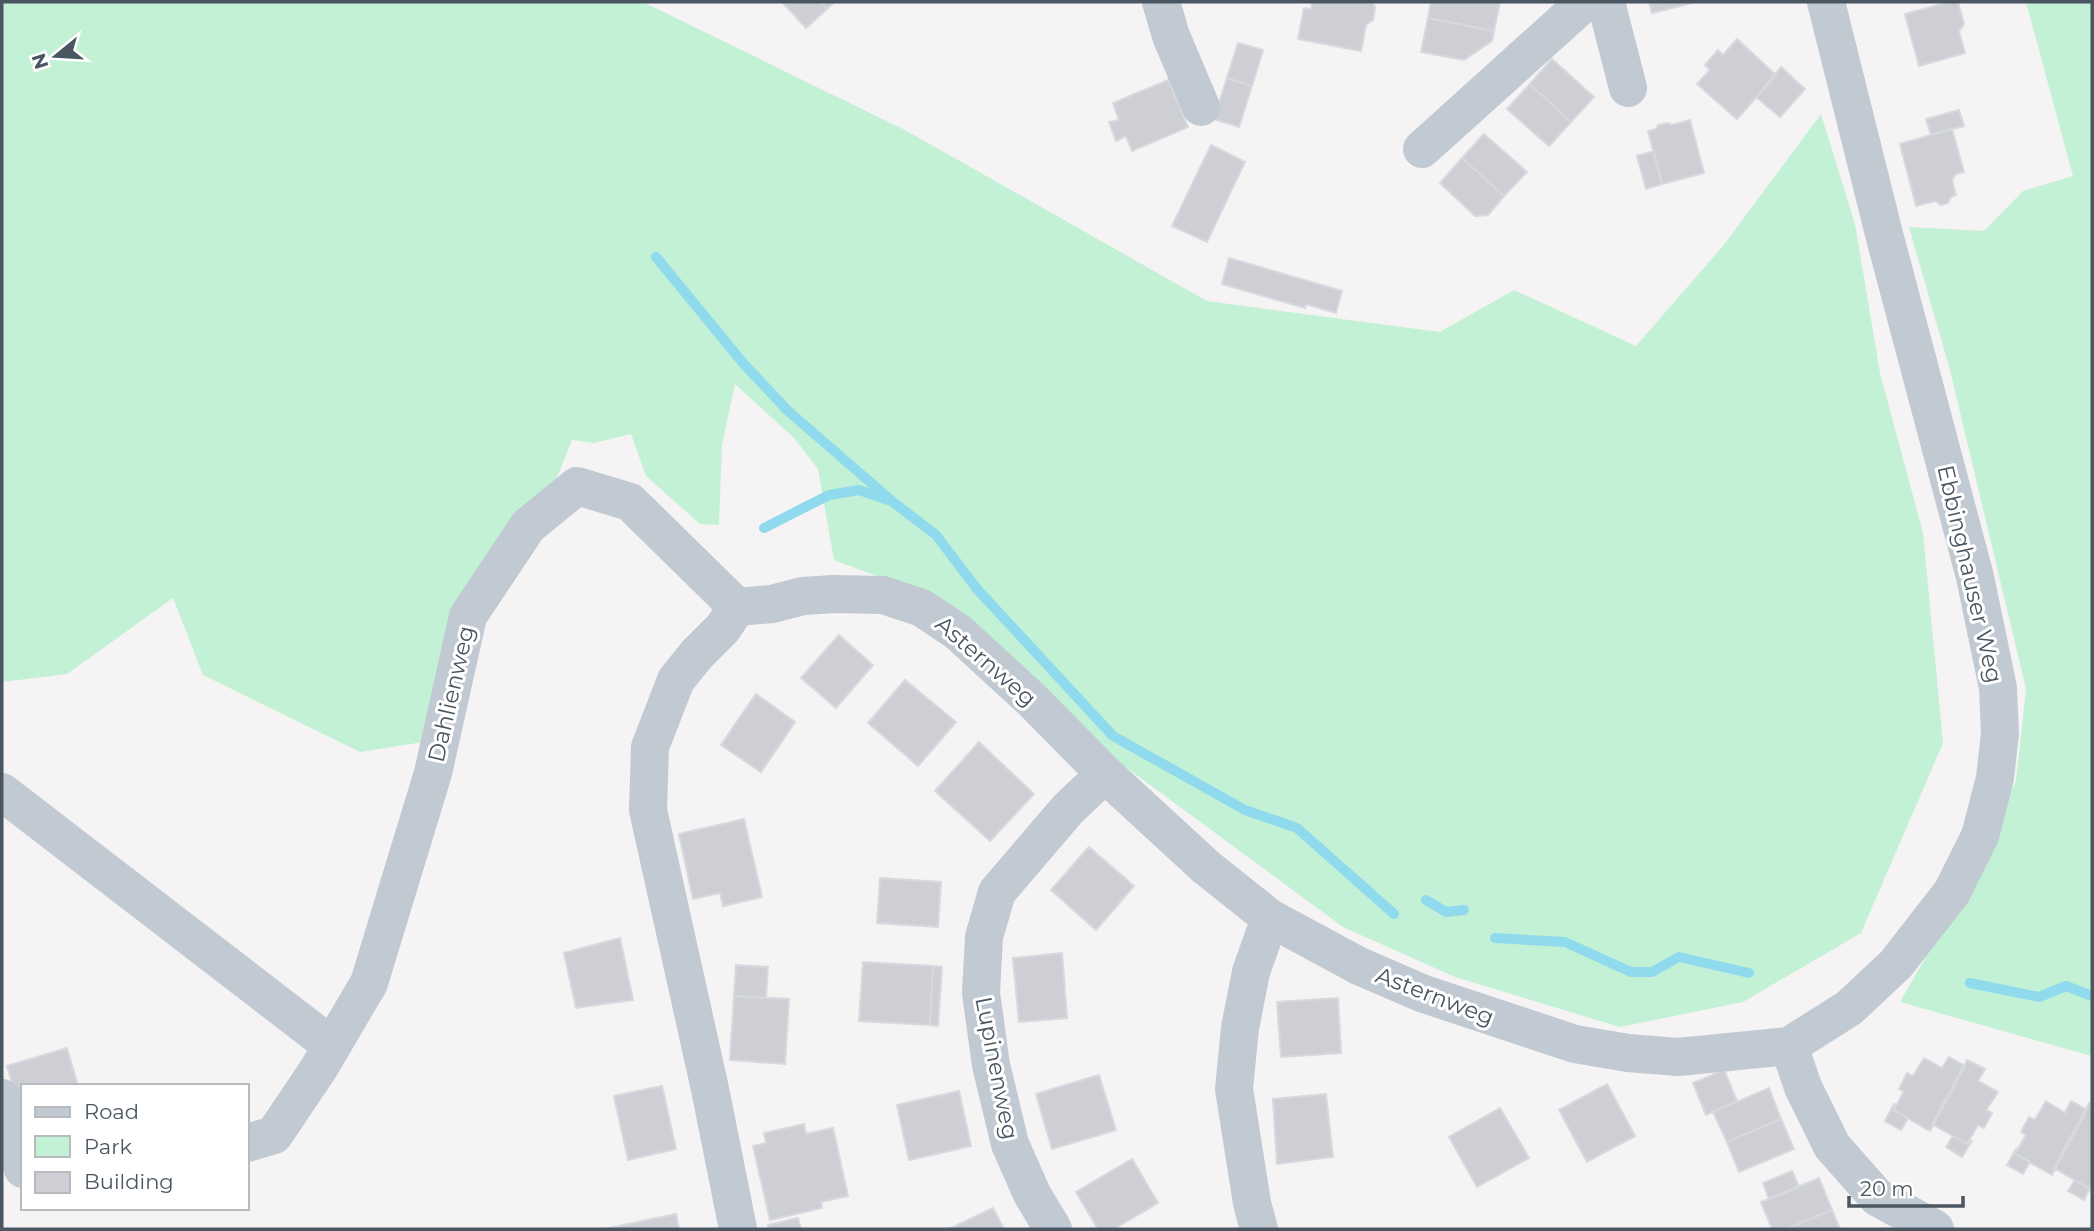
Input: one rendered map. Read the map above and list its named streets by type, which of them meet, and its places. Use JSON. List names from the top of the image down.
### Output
{
  "streets": {
    "street": [
      "Ebbinghauser Weg",
      "Asternweg",
      "Dahlienweg",
      "Lupinenweg"
    ]
  },
  "crossings": [
    ["Ebbinghauser Weg", "Asternweg"],
    ["Asternweg", "Dahlienweg"],
    ["Asternweg", "Lupinenweg"]
  ],
  "legend": ["Road", "Park", "Building"],
  "scale_bar": "20 m",
  "north": "left"
}
